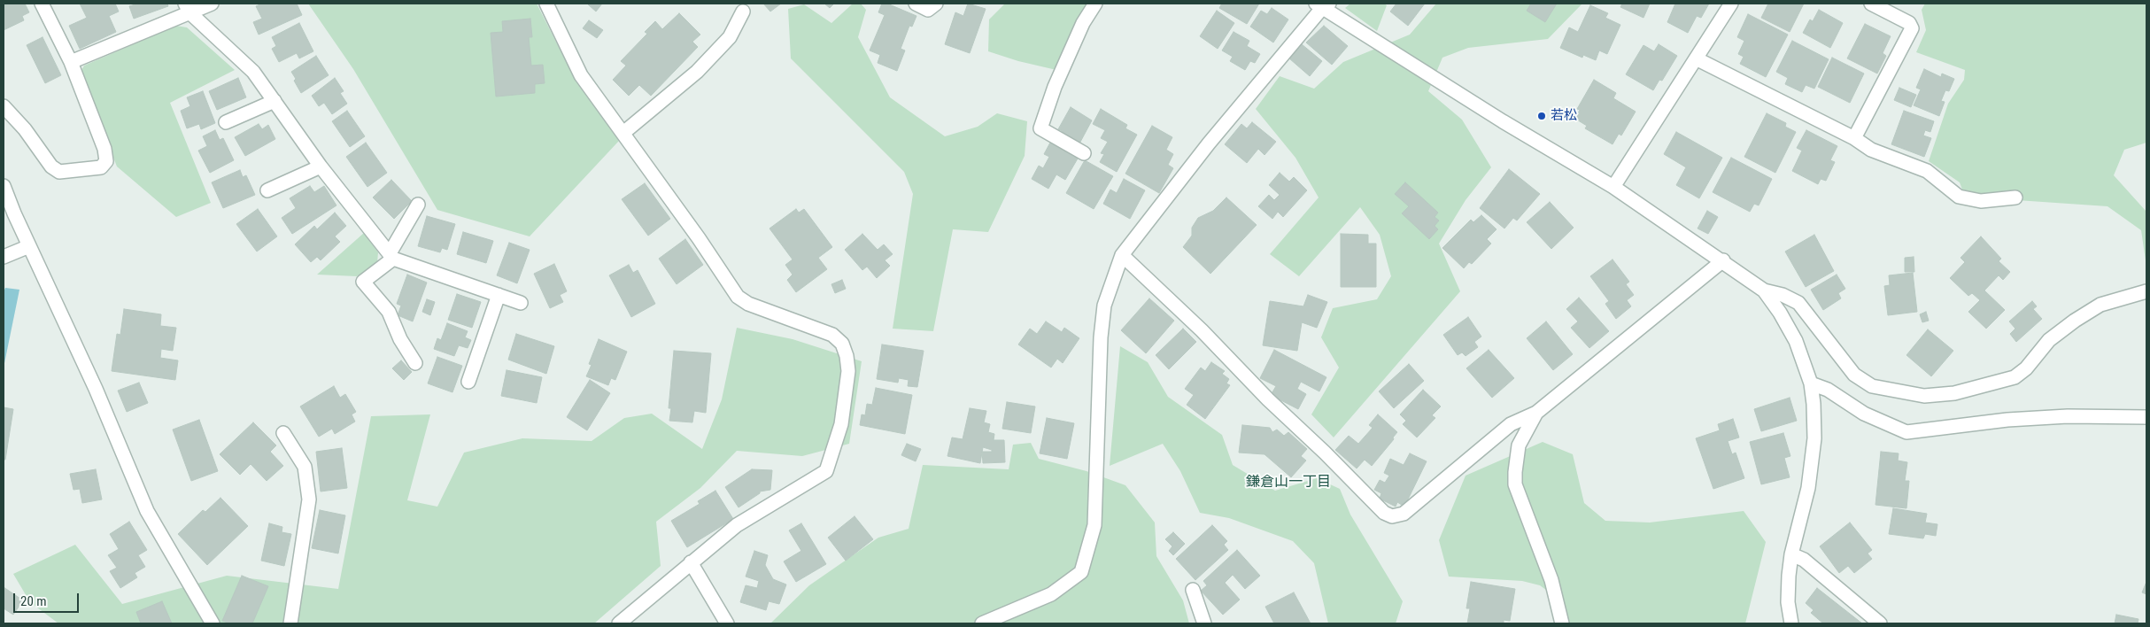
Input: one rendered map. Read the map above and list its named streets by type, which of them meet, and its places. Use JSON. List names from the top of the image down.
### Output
{
  "districts": ["鎌倉山一丁目"],
  "places": ["若松"],
  "scale_bar": "20 m"
}
